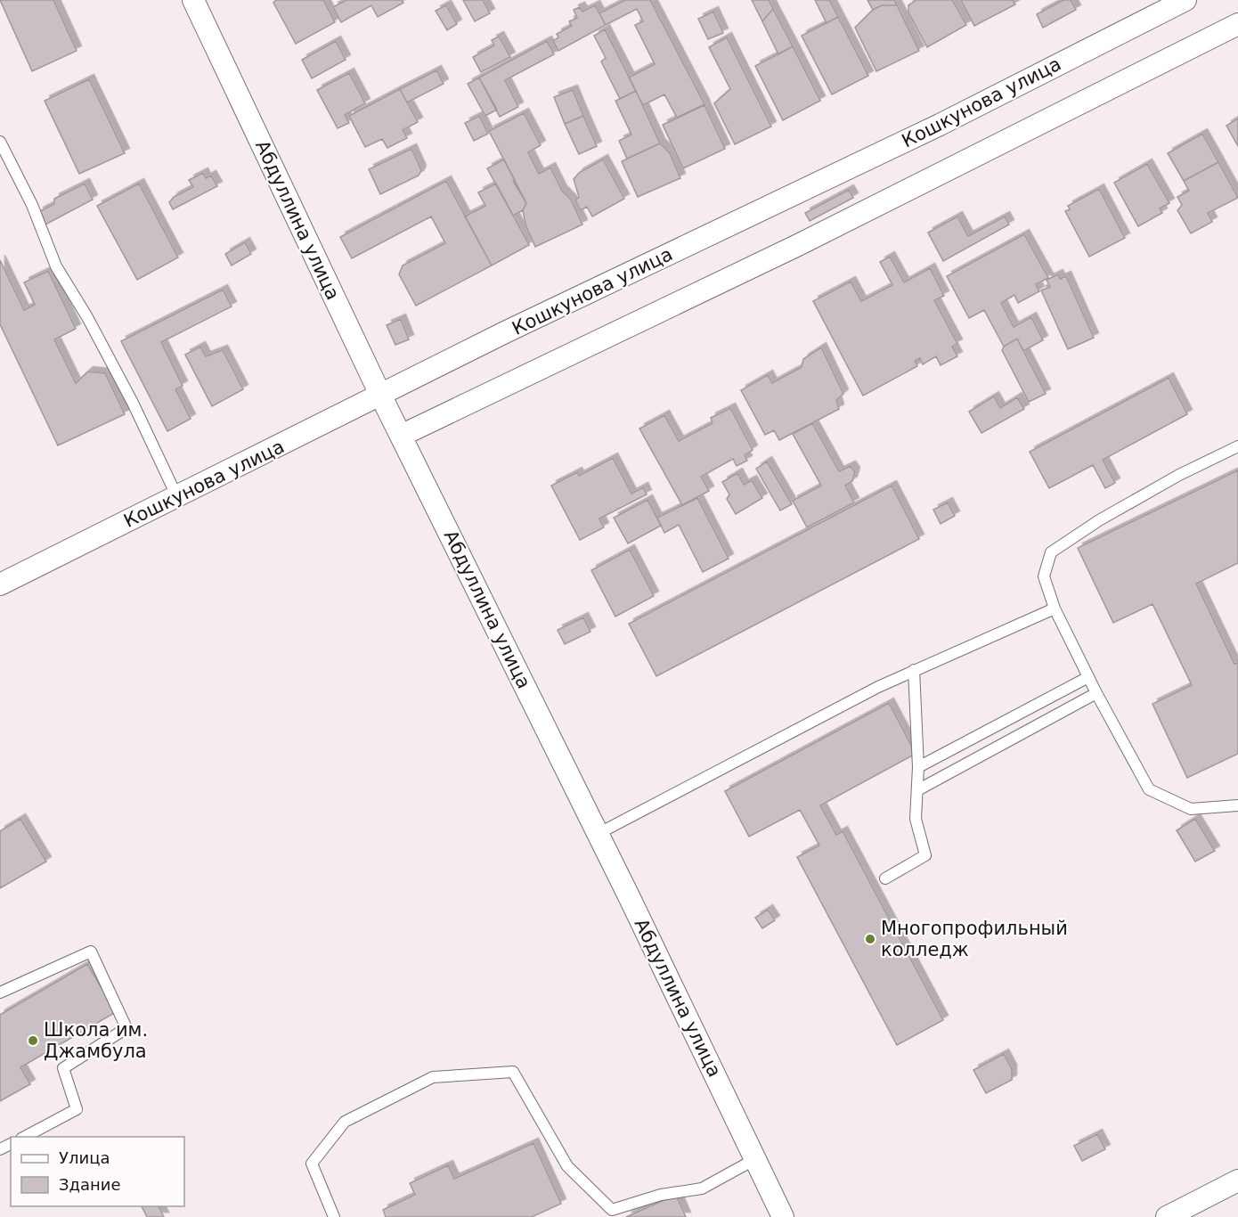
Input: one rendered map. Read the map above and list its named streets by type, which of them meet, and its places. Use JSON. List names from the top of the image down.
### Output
{
  "streets": {
    "street": ["Кошкунова улица", "Абдуллина улица"]
  },
  "crossings": [
    ["Кошкунова улица", "Абдуллина улица"]
  ],
  "places": ["Многопрофильный колледж", "Школа им. Джамбула"],
  "legend": ["Улица", "Здание"]
}
